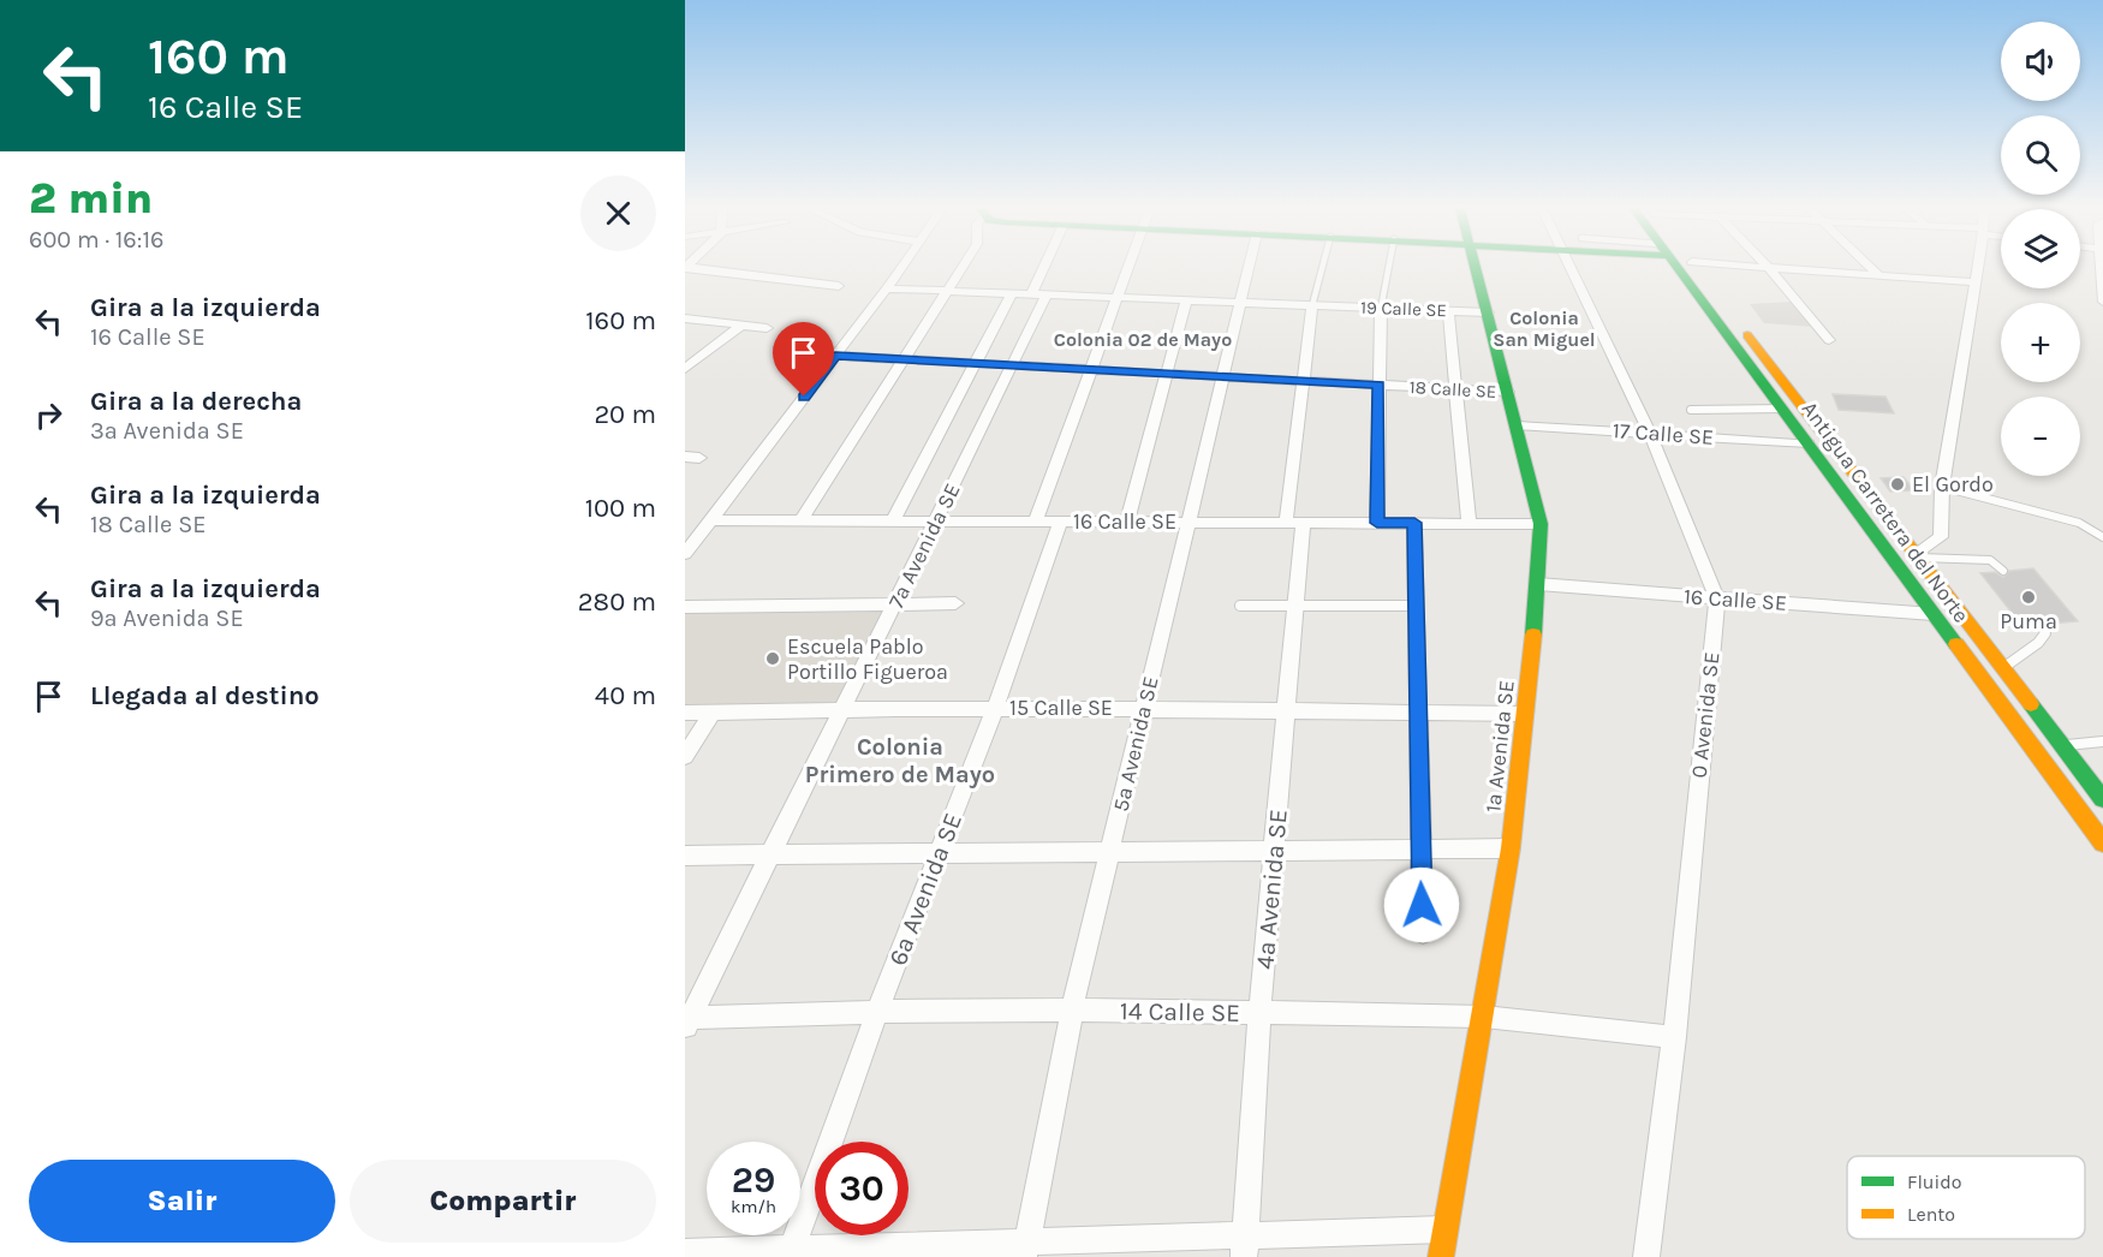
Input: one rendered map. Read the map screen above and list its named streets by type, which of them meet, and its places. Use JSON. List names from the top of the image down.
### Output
{
  "streets": {
    "street": [
      "19 Calle SE",
      "18 Calle SE",
      "17 Calle SE",
      "Antigua Carretera del Norte",
      "16 Calle SE",
      "7a Avenida SE",
      "15 Calle SE",
      "0 Avenida SE",
      "5a Avenida SE",
      "1a Avenida SE",
      "6a Avenida SE",
      "4a Avenida SE",
      "14 Calle SE"
    ]
  },
  "crossings": [
    ["19 Calle SE", "7a Avenida SE"],
    ["19 Calle SE", "5a Avenida SE"],
    ["19 Calle SE", "1a Avenida SE"],
    ["19 Calle SE", "4a Avenida SE"],
    ["18 Calle SE", "7a Avenida SE"],
    ["18 Calle SE", "5a Avenida SE"],
    ["18 Calle SE", "1a Avenida SE"],
    ["18 Calle SE", "4a Avenida SE"],
    ["17 Calle SE", "Antigua Carretera del Norte"],
    ["17 Calle SE", "0 Avenida SE"],
    ["17 Calle SE", "1a Avenida SE"],
    ["Antigua Carretera del Norte", "16 Calle SE"],
    ["16 Calle SE", "7a Avenida SE"],
    ["16 Calle SE", "0 Avenida SE"],
    ["16 Calle SE", "5a Avenida SE"],
    ["16 Calle SE", "1a Avenida SE"],
    ["16 Calle SE", "6a Avenida SE"],
    ["16 Calle SE", "4a Avenida SE"],
    ["7a Avenida SE", "15 Calle SE"],
    ["7a Avenida SE", "14 Calle SE"],
    ["15 Calle SE", "5a Avenida SE"],
    ["15 Calle SE", "1a Avenida SE"],
    ["15 Calle SE", "6a Avenida SE"],
    ["15 Calle SE", "4a Avenida SE"],
    ["0 Avenida SE", "14 Calle SE"],
    ["5a Avenida SE", "14 Calle SE"],
    ["1a Avenida SE", "14 Calle SE"],
    ["6a Avenida SE", "14 Calle SE"],
    ["4a Avenida SE", "14 Calle SE"]
  ],
  "districts": ["Colonia San Miguel", "Colonia 02 de Mayo", "Colonia Primero de Mayo"],
  "places": ["El Gordo", "Puma", "Escuela Pablo Portillo Figueroa"],
  "legend": ["Fluido", "Lento"],
  "page": {
    "turn": ["160 m", "16 Calle SE"],
    "map_buttons": ["+", "−"],
    "heading": ["2 min", "600 m · 16:16"],
    "list": [
      {
        "name": "Gira a la izquierda",
        "note": "16 Calle SE",
        "value": "160 m"
      },
      {
        "name": "Gira a la derecha",
        "note": "3a Avenida SE",
        "value": "20 m"
      },
      {
        "name": "Gira a la izquierda",
        "note": "18 Calle SE",
        "value": "100 m"
      },
      {
        "name": "Gira a la izquierda",
        "note": "9a Avenida SE",
        "value": "280 m"
      },
      {
        "name": "Llegada al destino",
        "value": "40 m"
      }
    ],
    "speed": "29 km/h",
    "limit": "30",
    "buttons": ["Salir", "Compartir"]
  }
}
